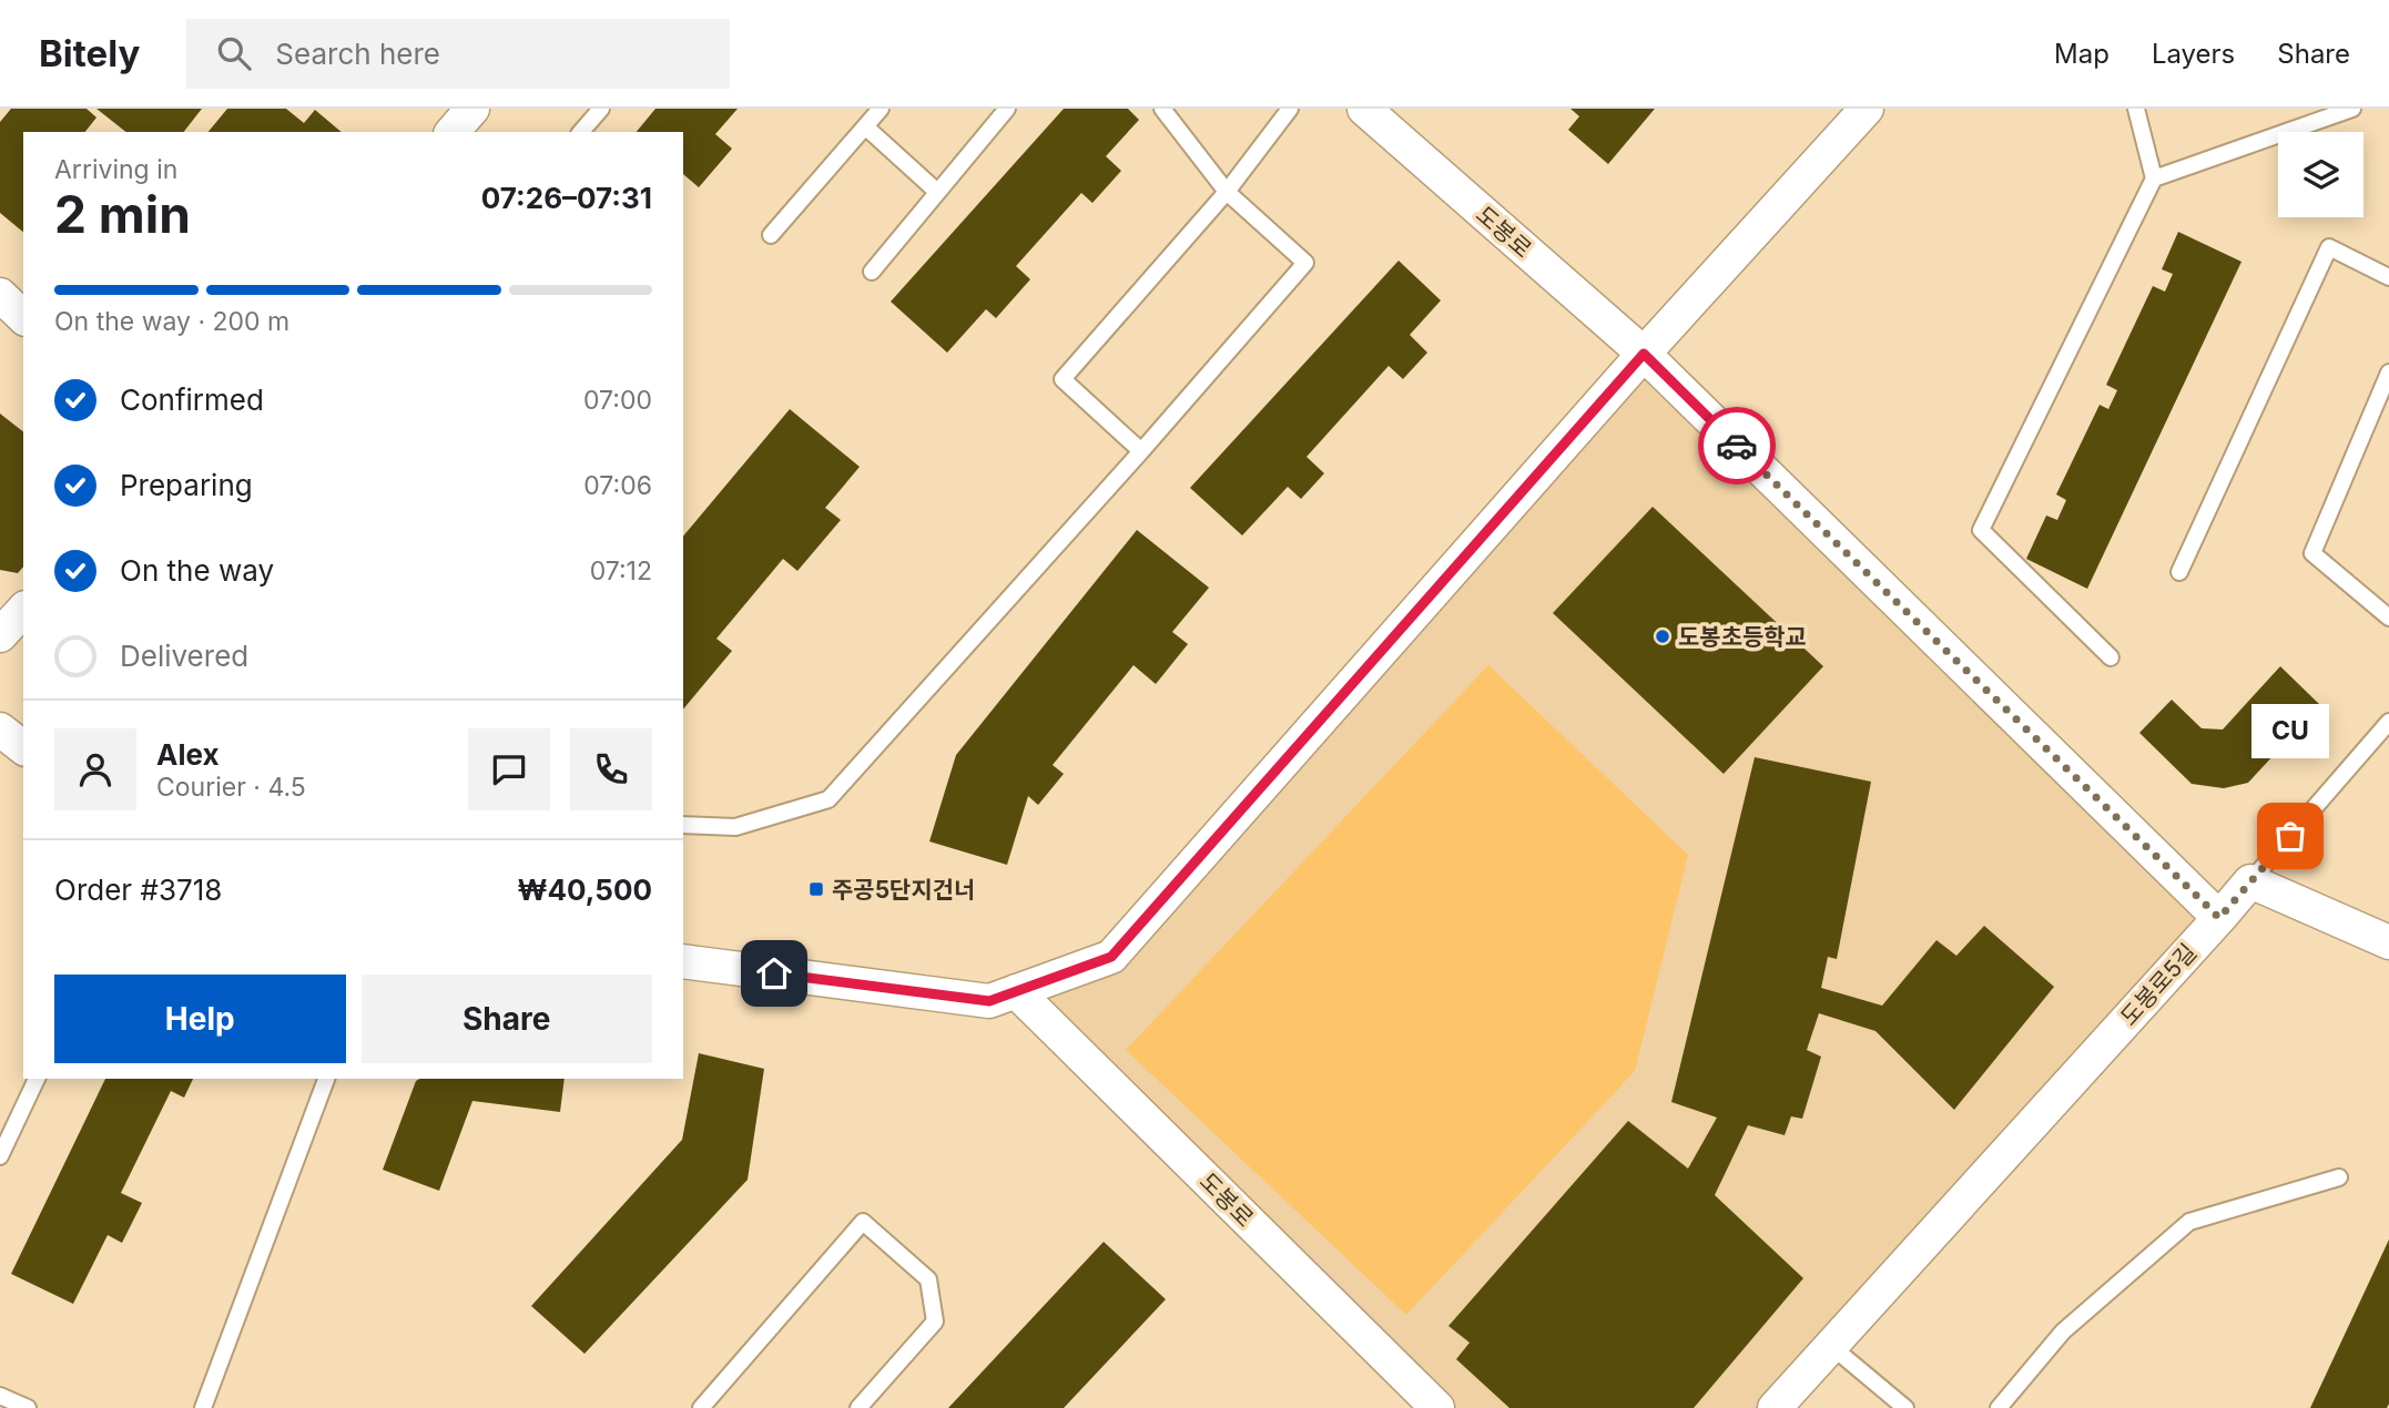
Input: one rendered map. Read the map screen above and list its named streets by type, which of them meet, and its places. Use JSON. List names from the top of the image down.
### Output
{
  "streets": {
    "street": ["도봉로", "도봉로5길"]
  },
  "places": {
    "other": ["도봉초등학교", "CU"],
    "transit": ["주공5단지건너"]
  },
  "page": {
    "header": "Bitely",
    "search": "Search here",
    "nav": ["Map", "Layers", "Share"],
    "heading": ["2 min", "Arriving in", "07:26–07:31"],
    "panel": [
      "Alex",
      "Courier · 4.5",
      "Order #3718",
      "₩40,500"
    ],
    "bar": "On the way · 200 m",
    "list": [
      ["Confirmed", "07:00"],
      ["Preparing", "07:06"],
      ["On the way", "07:12"],
      "Delivered"
    ],
    "bubble": "CU",
    "buttons": ["Help", "Share"]
  }
}
